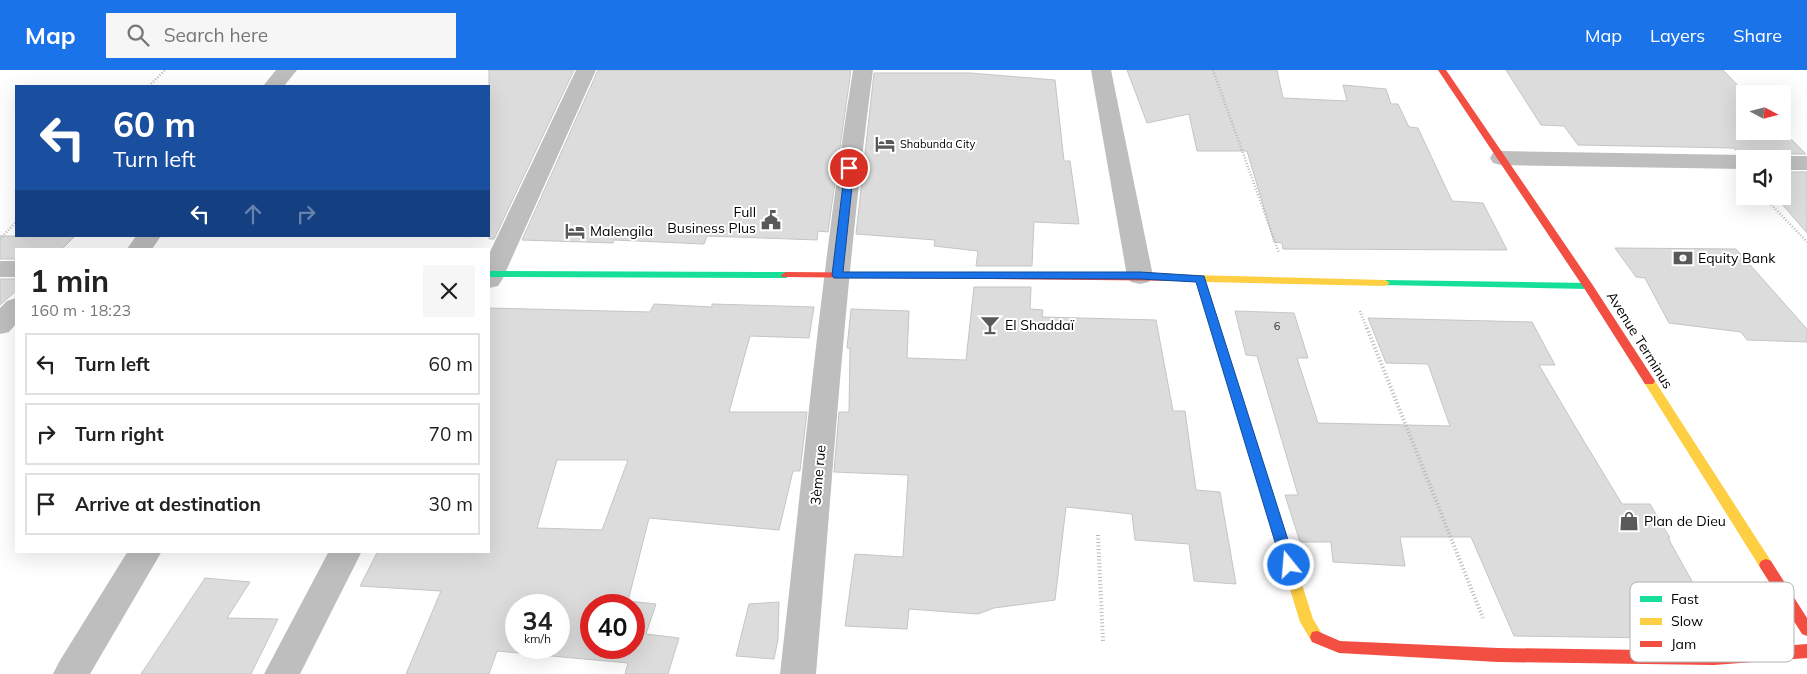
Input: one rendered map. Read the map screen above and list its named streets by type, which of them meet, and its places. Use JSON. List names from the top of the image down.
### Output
{
  "streets": {
    "street": ["Avenue Terminus", "3ème rue"]
  },
  "places": {
    "hotel": ["Shabunda City", "Malengila"],
    "public building": ["Full Business Plus"],
    "bank": ["Equity Bank"],
    "bar": ["El Shaddaï"],
    "shop": ["Plan de Dieu"]
  },
  "house_numbers": ["6"],
  "legend": ["Fast", "Slow", "Jam"],
  "north": "right",
  "page": {
    "header": "Map",
    "search": "Search here",
    "nav": ["Map", "Layers", "Share"],
    "turn": ["60 m", "Turn left"],
    "heading": ["1 min", "160 m · 18:23"],
    "list": [
      {
        "name": "Turn left",
        "value": "60 m"
      },
      {
        "name": "Turn right",
        "value": "70 m"
      },
      {
        "name": "Arrive at destination",
        "value": "30 m"
      }
    ],
    "speed": "34 km/h",
    "limit": "40"
  }
}
